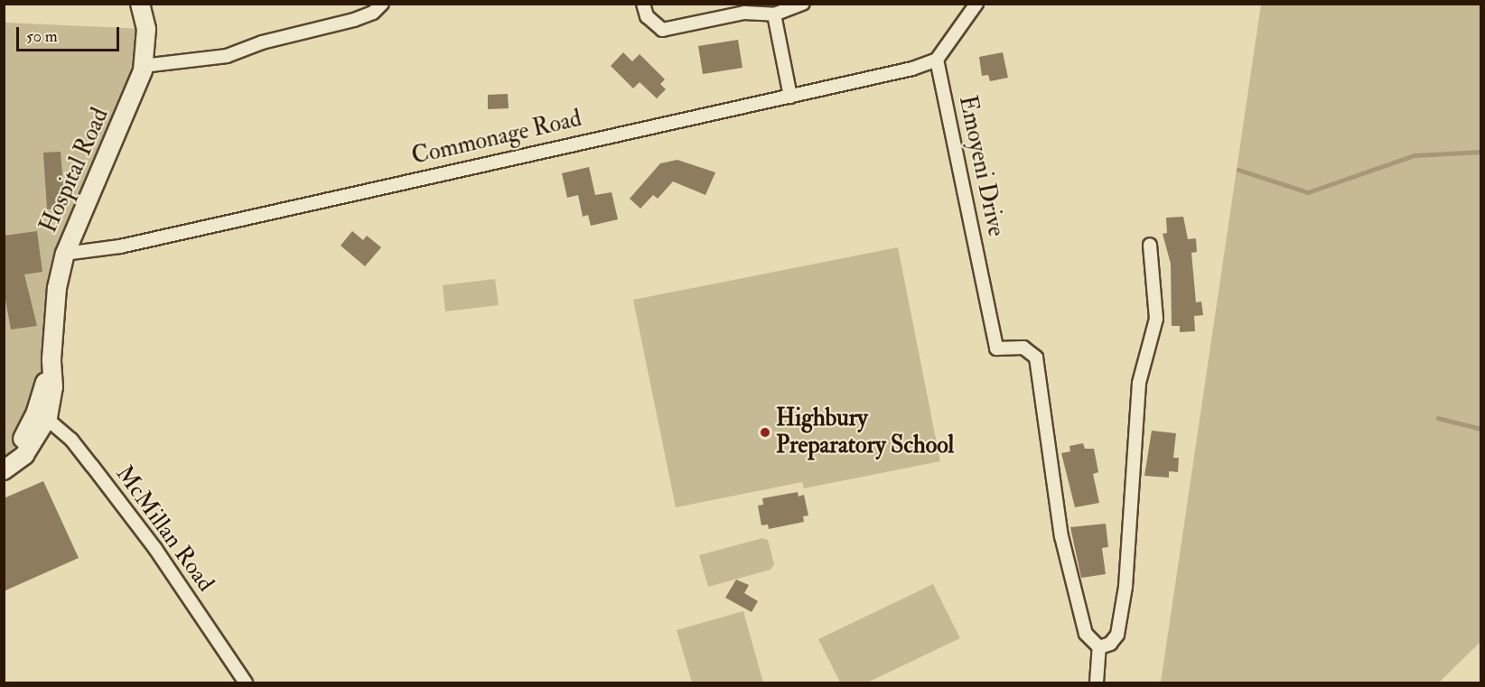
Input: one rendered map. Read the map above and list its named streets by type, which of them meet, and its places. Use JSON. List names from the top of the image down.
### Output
{
  "streets": {
    "street": [
      "Commonage Road",
      "Emoyeni Drive",
      "Hospital Road",
      "McMillan Road"
    ]
  },
  "crossings": [
    ["Commonage Road", "Emoyeni Drive"],
    ["Commonage Road", "Hospital Road"],
    ["Hospital Road", "McMillan Road"]
  ],
  "places": ["Highbury Preparatory School"],
  "scale_bar": "50 m"
}
